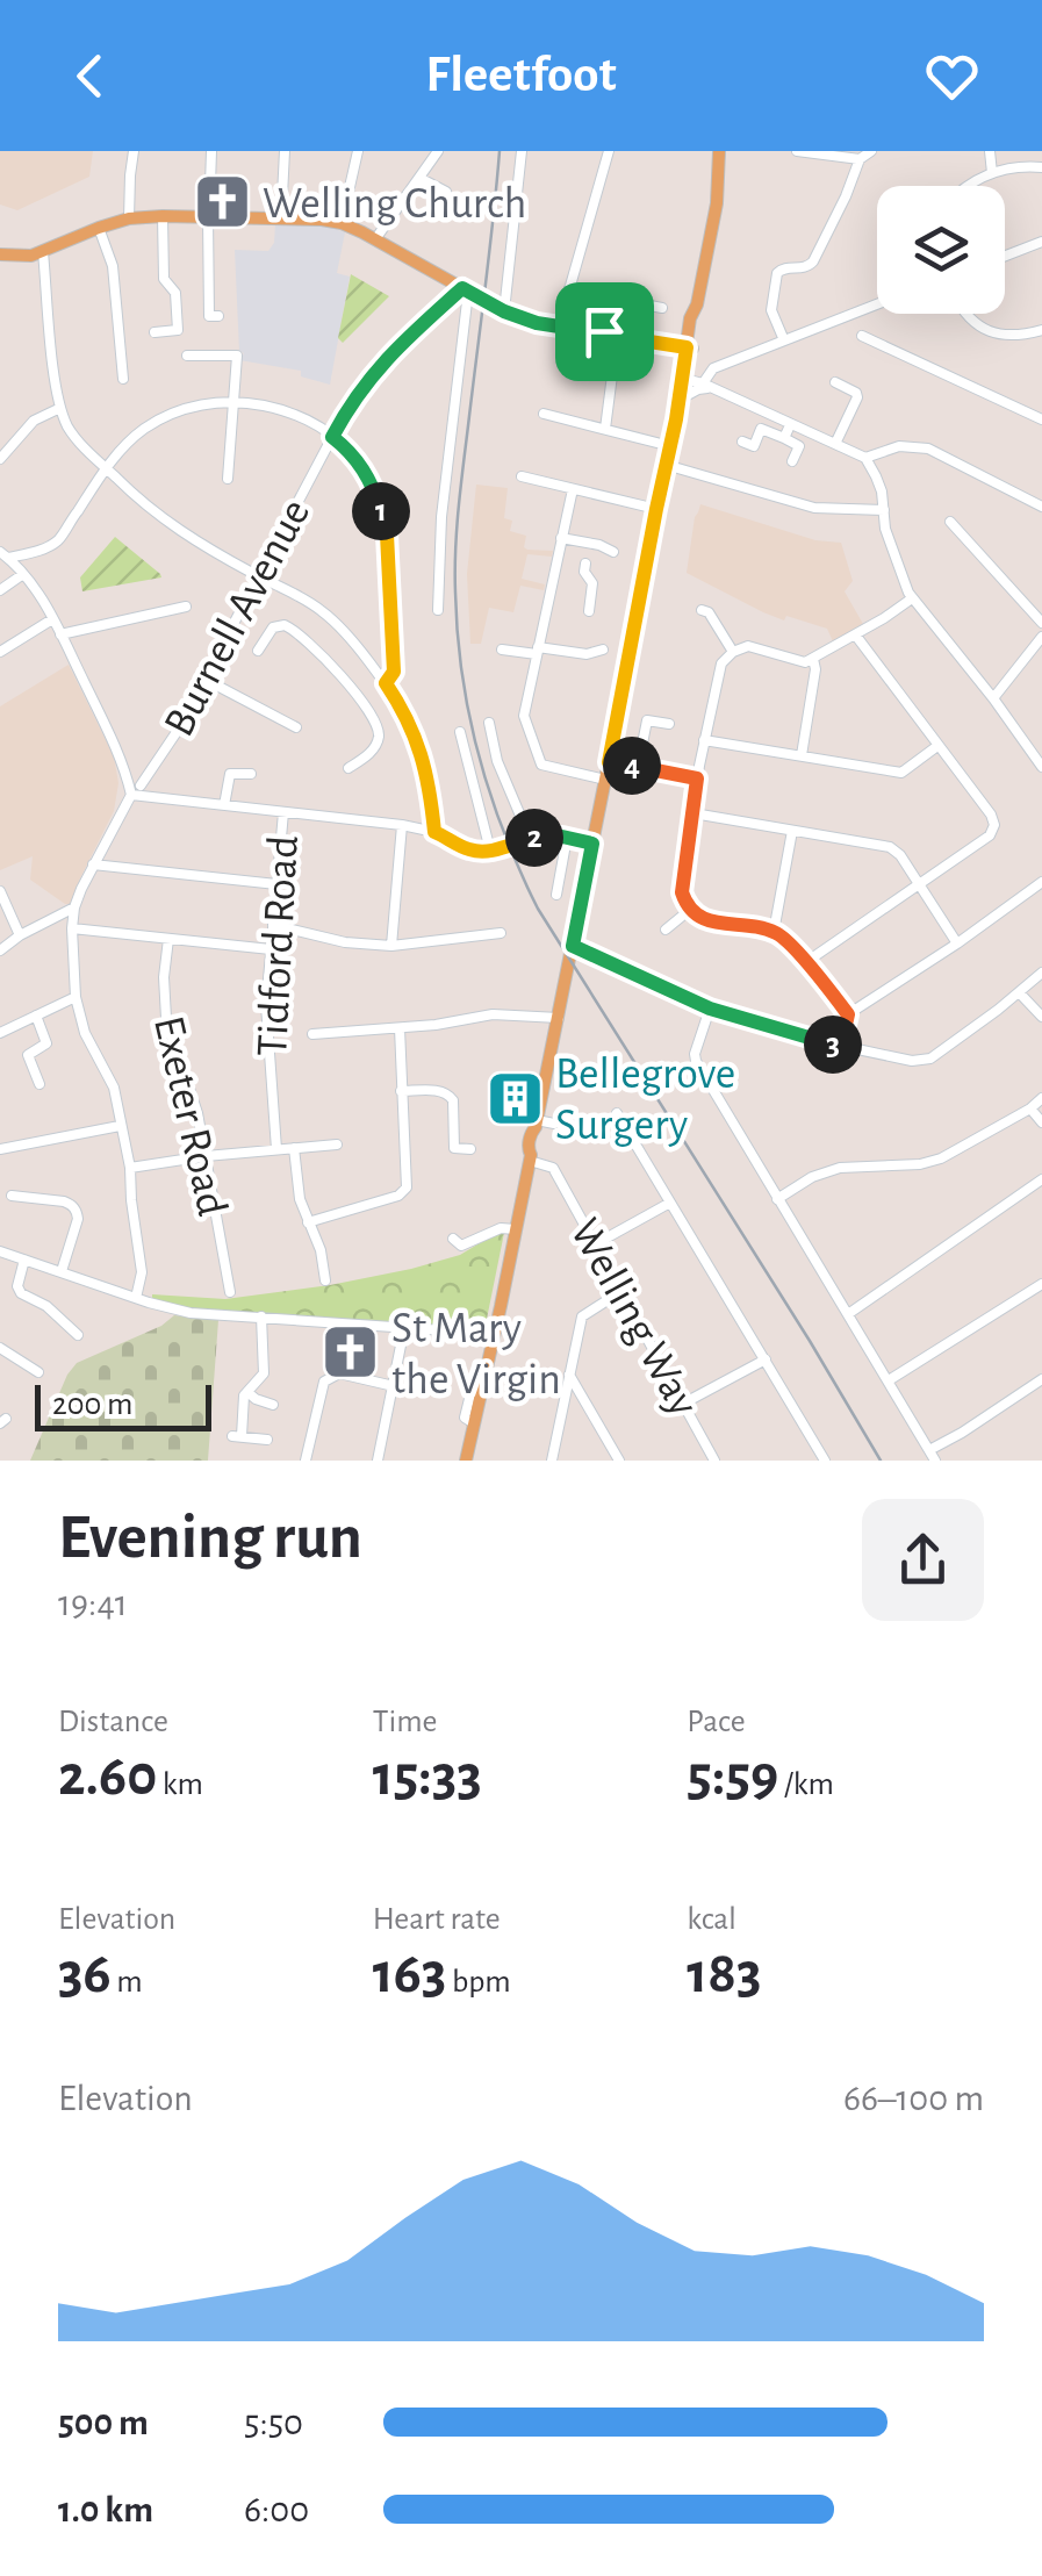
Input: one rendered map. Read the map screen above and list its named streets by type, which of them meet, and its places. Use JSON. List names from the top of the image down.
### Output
{
  "streets": {
    "street": [
      "Burnell Avenue",
      "Tidford Road",
      "Exeter Road",
      "Welling Way"
    ]
  },
  "places": {
    "church": ["Welling Church", "St Mary the Virgin"],
    "building": ["Bellegrove Surgery"]
  },
  "scale_bar": "200 m",
  "page": {
    "header": "Fleetfoot",
    "pins": [
      "1",
      "4",
      "2",
      "3"
    ],
    "scale": "200 m",
    "heading": ["Evening run", "19:41"],
    "stats": [
      ["Distance", "2.60 km"],
      ["Time", "15:33"],
      ["Pace", "5:59 /km"],
      ["Elevation", "36 m"],
      ["Heart rate", "163 bpm"],
      ["kcal", "183"]
    ],
    "chart": ["Elevation", "66–100 m"],
    "list": [
      {
        "name": "500 m",
        "note": "5:50"
      },
      {
        "name": "1.0 km",
        "note": "6:00"
      }
    ]
  }
}
